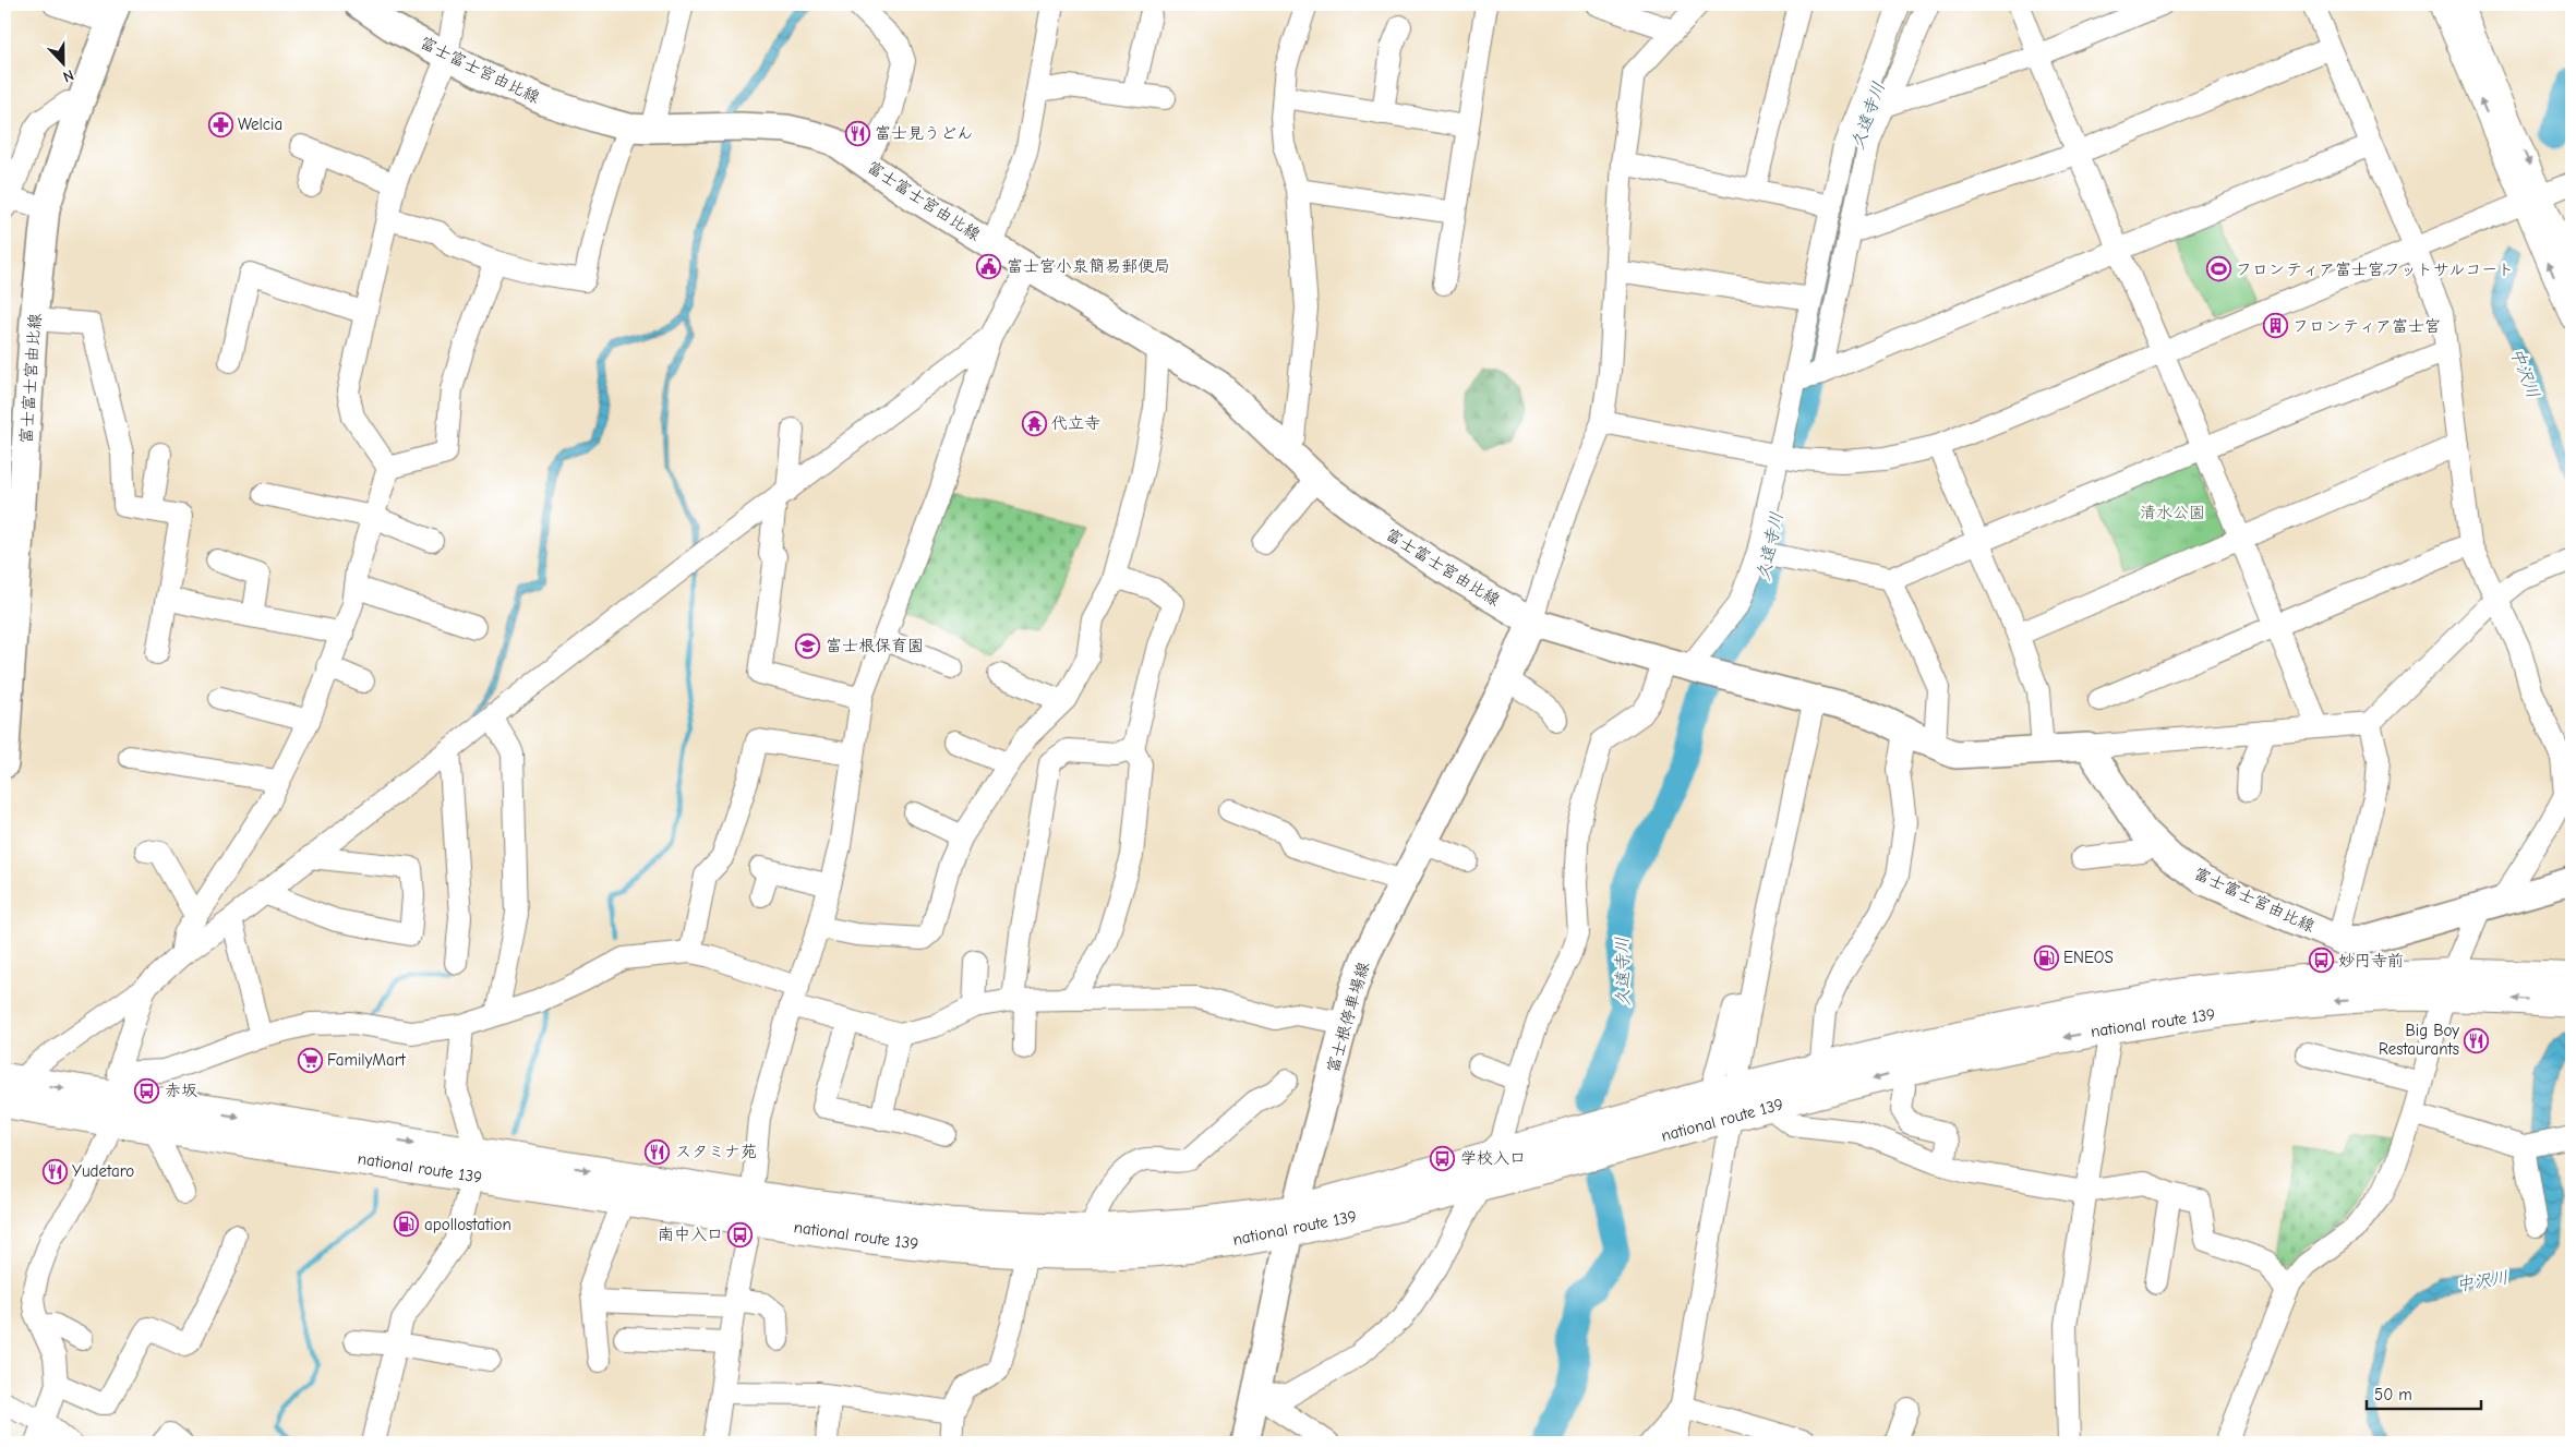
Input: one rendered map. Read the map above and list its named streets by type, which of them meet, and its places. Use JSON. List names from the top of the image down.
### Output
{
  "streets": {
    "highway": ["national route 139"],
    "main road": ["富士富士宮由比線", "富士根停車場線"]
  },
  "crossings": [
    ["富士富士宮由比線", "富士根停車場線"],
    ["富士根停車場線", "national route 139"]
  ],
  "water": ["久遠寺川", "中沢川"],
  "parks": ["清水公園"],
  "places": {
    "pharmacy": ["Welcia"],
    "restaurant": [
      "富士見うどん",
      "Big Boy Restaurants",
      "スタミナ苑",
      "Yudetaro"
    ],
    "public building": ["富士宮小泉簡易郵便局"],
    "sports": ["フロンティア富士宮フットサルコート"],
    "building": ["フロンティア富士宮"],
    "temple": ["代立寺"],
    "school or university": ["富士根保育園"],
    "fuel station": ["ENEOS", "apollostation"],
    "bus stop": [
      "妙円寺前",
      "赤坂",
      "学校入口",
      "南中入口"
    ],
    "supermarket": ["FamilyMart"]
  },
  "scale_bar": "50 m",
  "north": "bottom"
}
